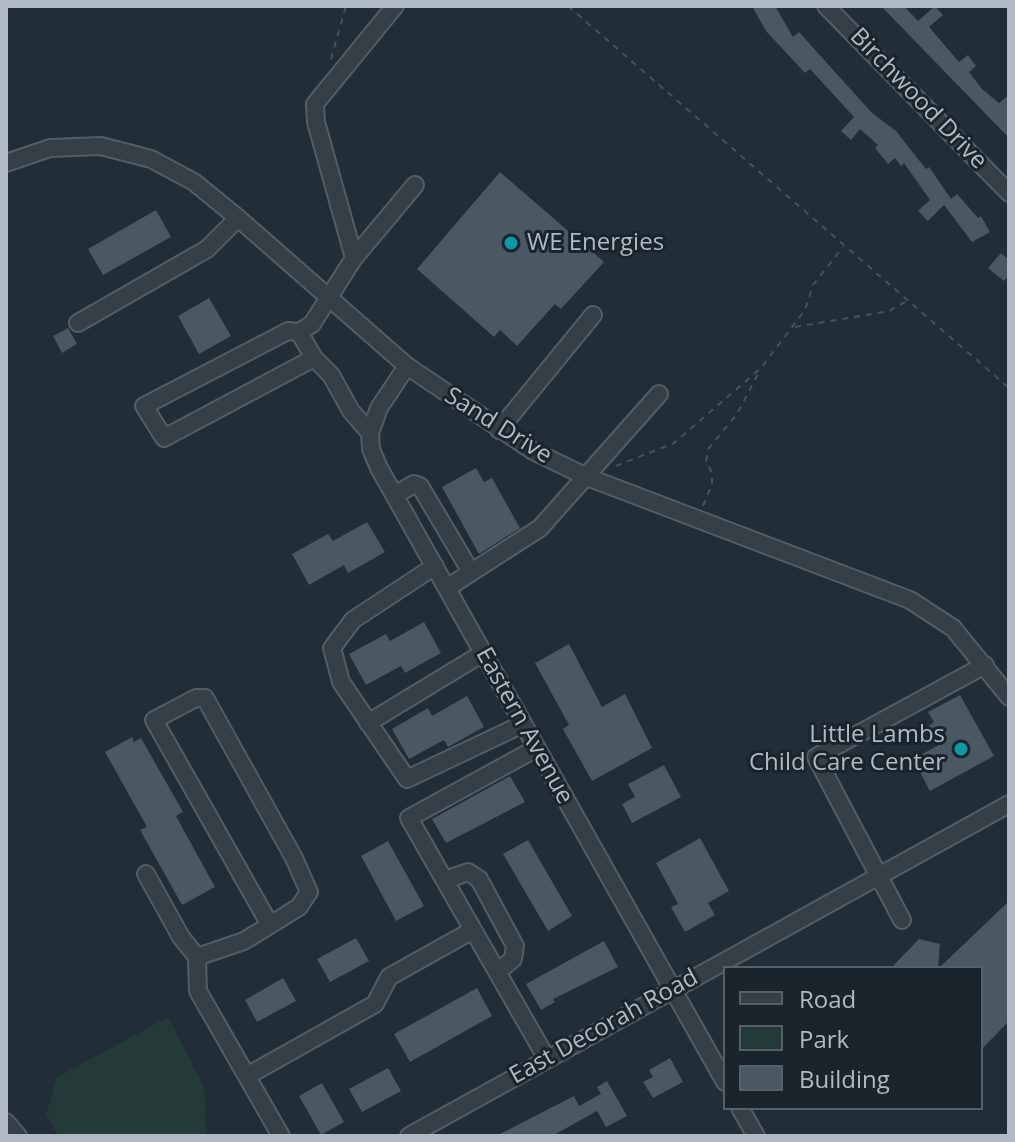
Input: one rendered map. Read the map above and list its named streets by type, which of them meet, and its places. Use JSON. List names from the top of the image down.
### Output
{
  "streets": {
    "street": [
      "Birchwood Drive",
      "Sand Drive",
      "Eastern Avenue",
      "East Decorah Road"
    ]
  },
  "crossings": [
    ["Eastern Avenue", "East Decorah Road"]
  ],
  "places": ["WE Energies", "Little Lambs Child Care Center"],
  "legend": ["Road", "Park", "Building"]
}
